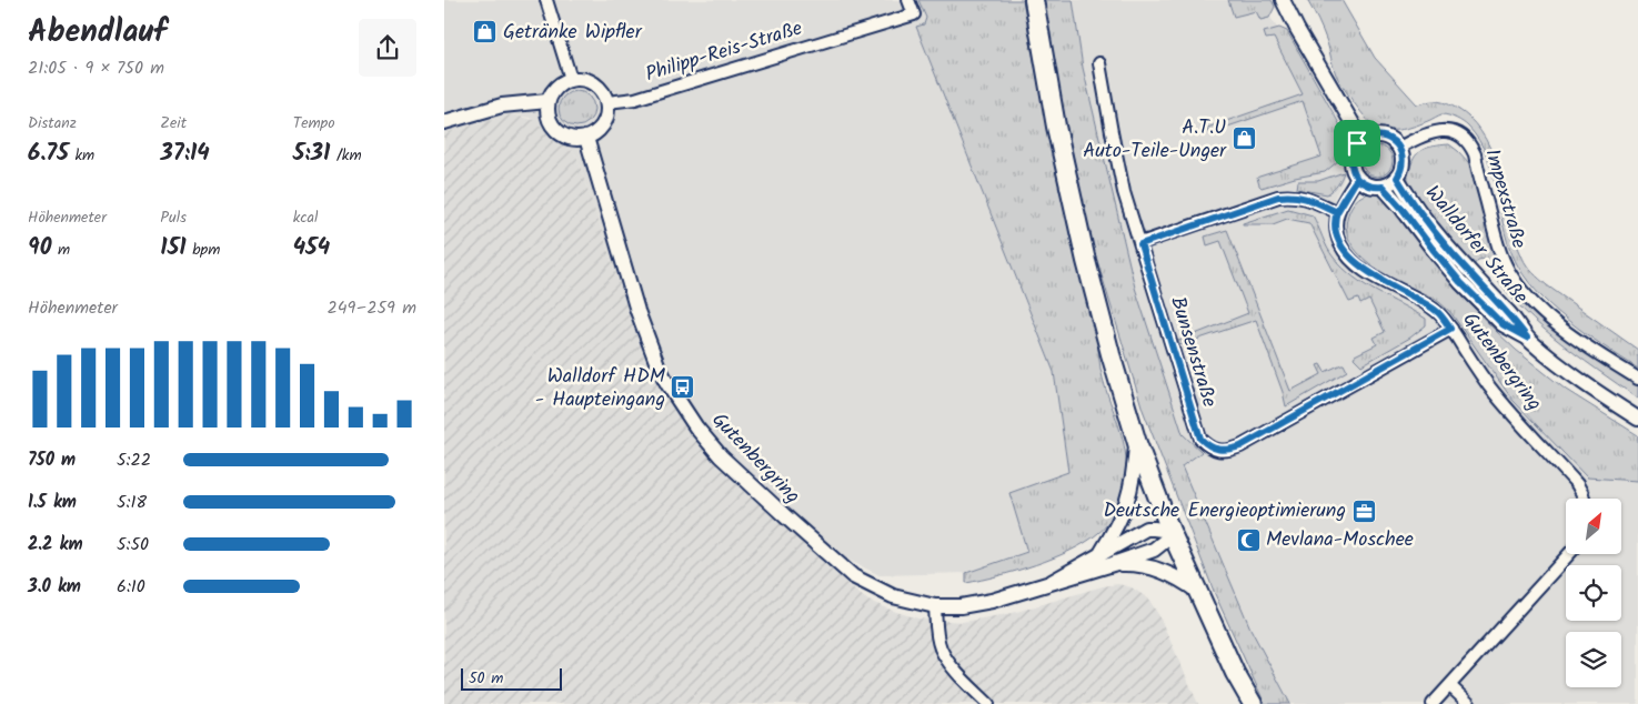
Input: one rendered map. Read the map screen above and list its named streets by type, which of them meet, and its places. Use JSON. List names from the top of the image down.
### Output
{
  "streets": {
    "street": [
      "Philipp-Reis-Straße",
      "Impexstraße",
      "Walldorfer Straße",
      "Bunsenstraße",
      "Gutenbergring"
    ]
  },
  "crossings": [
    ["Philipp-Reis-Straße", "Gutenbergring"],
    ["Impexstraße", "Walldorfer Straße"],
    ["Bunsenstraße", "Gutenbergring"]
  ],
  "places": {
    "shop": ["Getränke Wipfler", "A.T.U Auto-Teile-Unger"],
    "bus stop": ["Walldorf HDM - Haupteingang"],
    "office": ["Deutsche Energieoptimierung"],
    "mosque": ["Mevlana-Moschee"]
  },
  "scale_bar": "50 m",
  "north": "top right",
  "page": {
    "heading": ["Abendlauf", "21:05 · 9 × 750 m"],
    "stats": [
      ["Distanz", "6.75 km"],
      ["Zeit", "37:14"],
      ["Tempo", "5:31 /km"],
      ["Höhenmeter", "90 m"],
      ["Puls", "151 bpm"],
      ["kcal", "454"]
    ],
    "chart": ["Höhenmeter", "249–259 m"],
    "list": [
      {
        "name": "750 m",
        "note": "5:22"
      },
      {
        "name": "1.5 km",
        "note": "5:18"
      },
      {
        "name": "2.2 km",
        "note": "5:50"
      },
      {
        "name": "3.0 km",
        "note": "6:10"
      }
    ],
    "scale": "50 m"
  }
}
